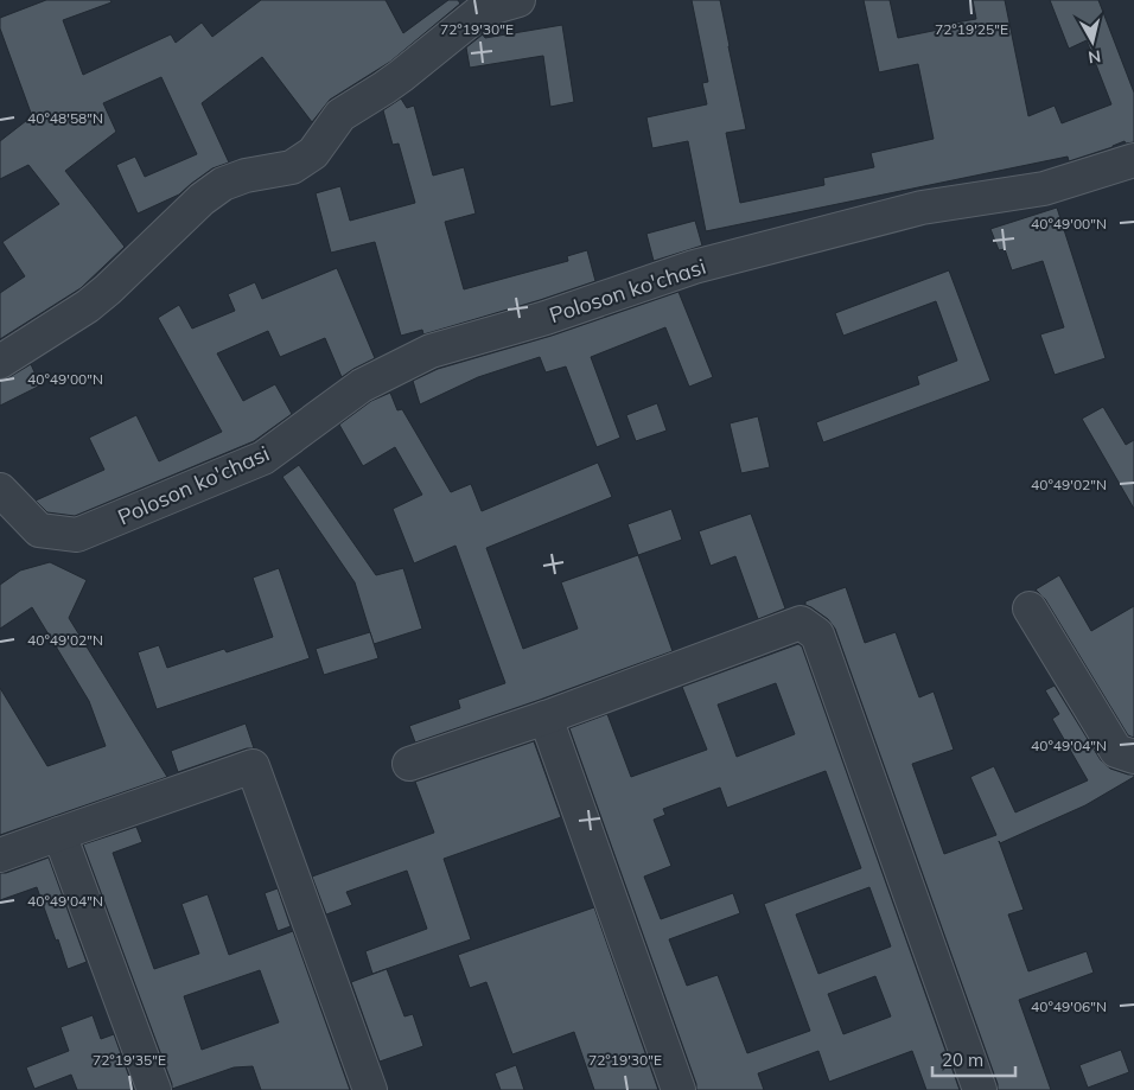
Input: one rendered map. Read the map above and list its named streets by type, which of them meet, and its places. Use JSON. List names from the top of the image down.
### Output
{
  "streets": {
    "street": ["Poloson ko'chasi"]
  },
  "scale_bar": "20 m",
  "north": "bottom",
  "coordinates": [
    "72°19'30\"E",
    "72°19'25\"E",
    "40°48'58\"N",
    "40°49'00\"N",
    "40°49'02\"N",
    "40°49'04\"N",
    "40°49'06\"N",
    "72°19'35\"E"
  ]
}
